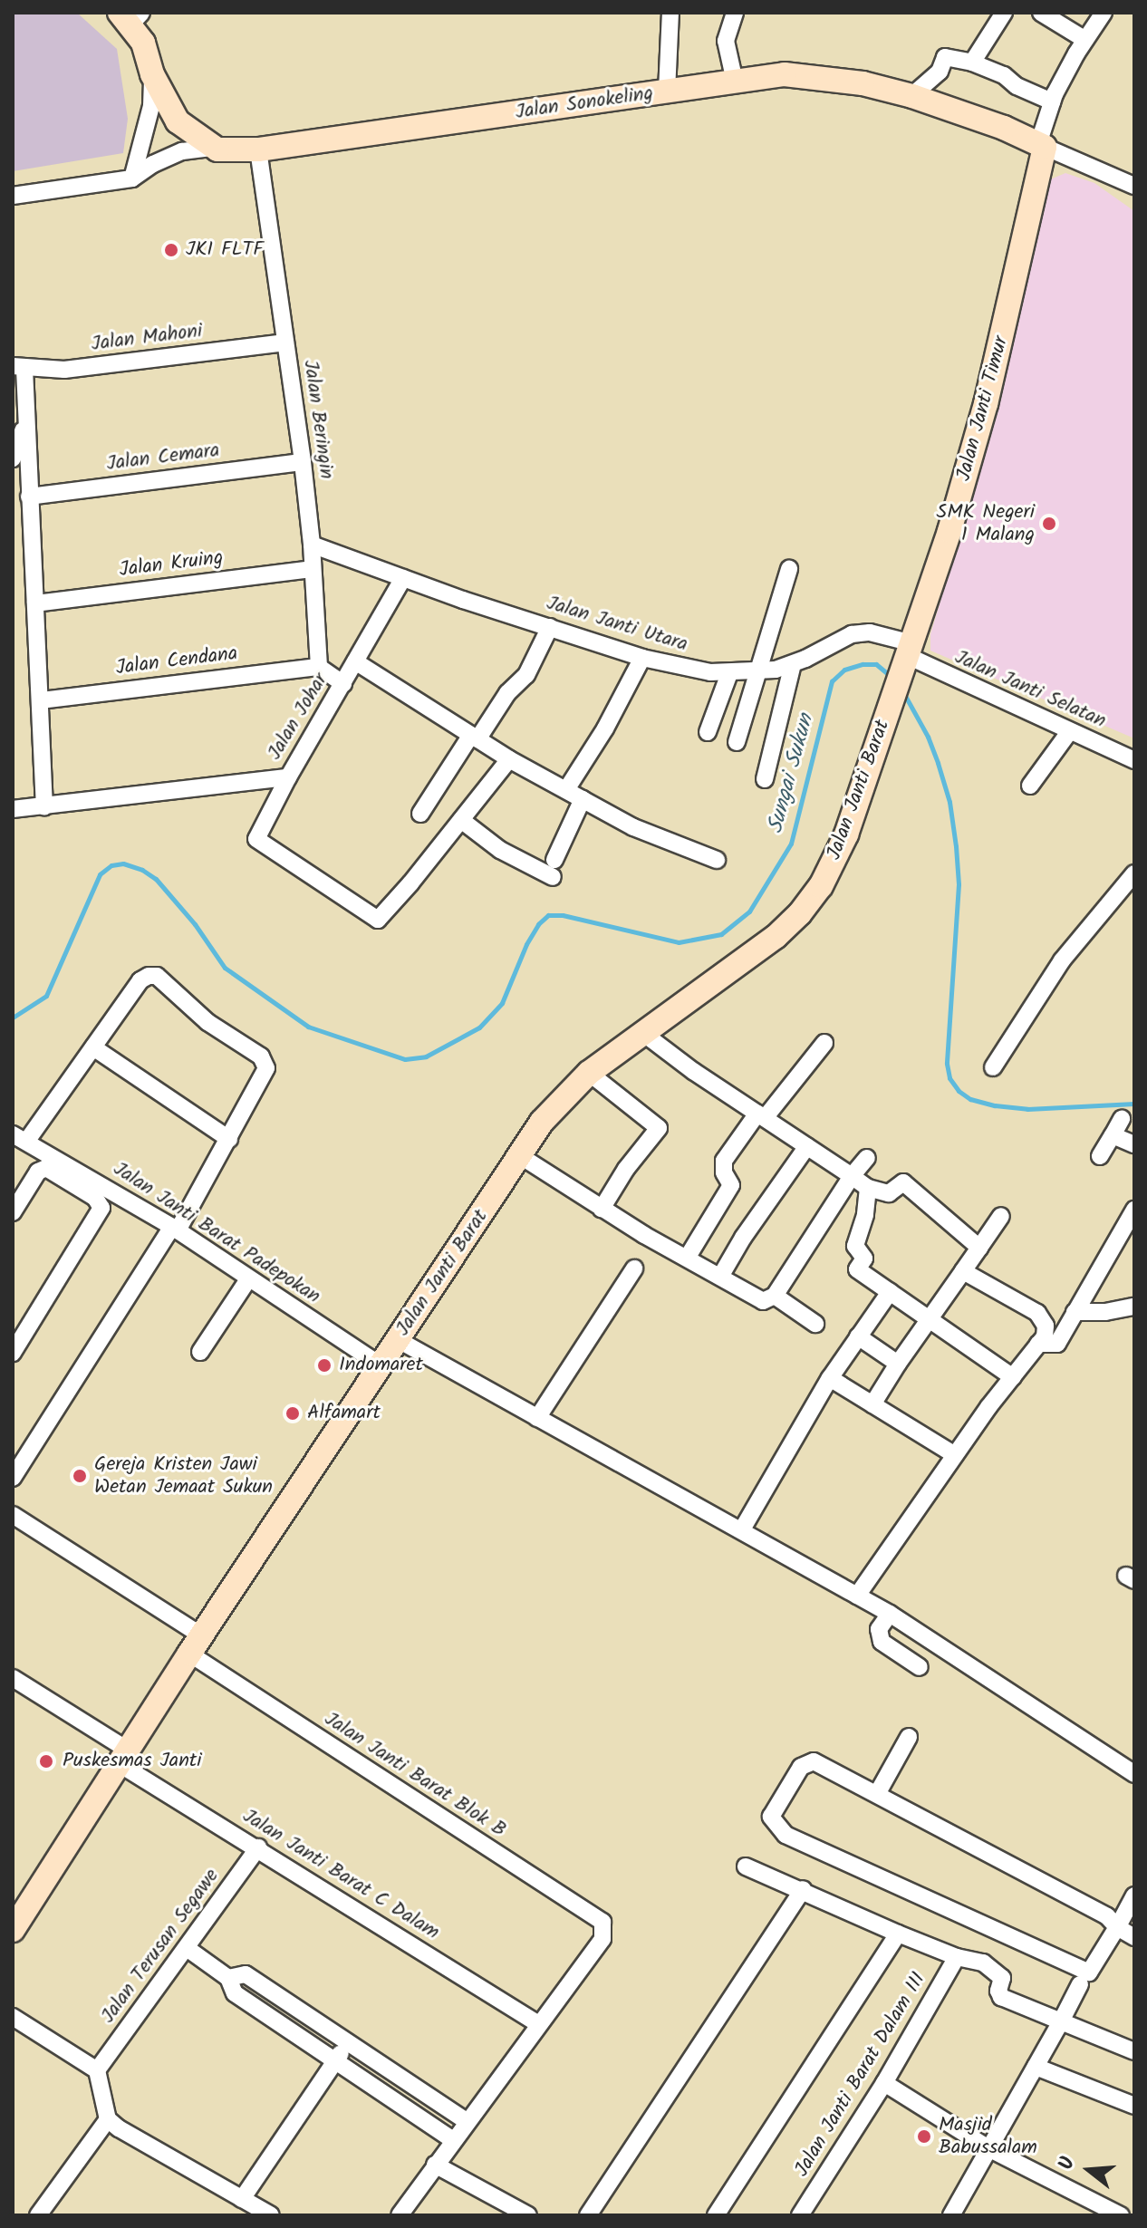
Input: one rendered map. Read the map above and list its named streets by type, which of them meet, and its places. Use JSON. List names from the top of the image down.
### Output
{
  "streets": {
    "street": [
      "Jalan Sonokeling",
      "Jalan Mahoni",
      "Jalan Janti Timur",
      "Jalan Beringin",
      "Jalan Cemara",
      "Jalan Kruing",
      "Jalan Janti Utara",
      "Jalan Cendana",
      "Jalan Janti Selatan",
      "Jalan Johar",
      "Jalan Janti Barat",
      "Jalan Janti Barat Padepokan",
      "Jalan Janti Barat Blok B",
      "Jalan Janti Barat C Dalam",
      "Jalan Terusan Segawe",
      "Jalan Janti Barat Dalam III"
    ]
  },
  "crossings": [
    ["Jalan Sonokeling", "Jalan Janti Timur"],
    ["Jalan Sonokeling", "Jalan Beringin"],
    ["Jalan Mahoni", "Jalan Beringin"],
    ["Jalan Janti Timur", "Jalan Janti Utara"],
    ["Jalan Janti Timur", "Jalan Janti Selatan"],
    ["Jalan Janti Timur", "Jalan Janti Barat"],
    ["Jalan Beringin", "Jalan Cemara"],
    ["Jalan Beringin", "Jalan Kruing"],
    ["Jalan Beringin", "Jalan Janti Utara"],
    ["Jalan Beringin", "Jalan Cendana"],
    ["Jalan Janti Utara", "Jalan Janti Selatan"],
    ["Jalan Janti Utara", "Jalan Johar"],
    ["Jalan Janti Utara", "Jalan Janti Barat"],
    ["Jalan Janti Selatan", "Jalan Janti Barat"],
    ["Jalan Janti Barat", "Jalan Janti Barat Padepokan"],
    ["Jalan Janti Barat", "Jalan Janti Barat Blok B"],
    ["Jalan Janti Barat", "Jalan Janti Barat C Dalam"],
    ["Jalan Janti Barat Blok B", "Jalan Janti Barat C Dalam"],
    ["Jalan Janti Barat C Dalam", "Jalan Terusan Segawe"]
  ],
  "water": ["Sungai Sukun"],
  "places": [
    "JKI FLTF",
    "SMK Negeri 1 Malang",
    "Indomaret",
    "Alfamart",
    "Gereja Kristen Jawi Wetan Jemaat Sukun",
    "Puskesmas Janti",
    "Masjid Babussalam"
  ],
  "north": "left"
}
